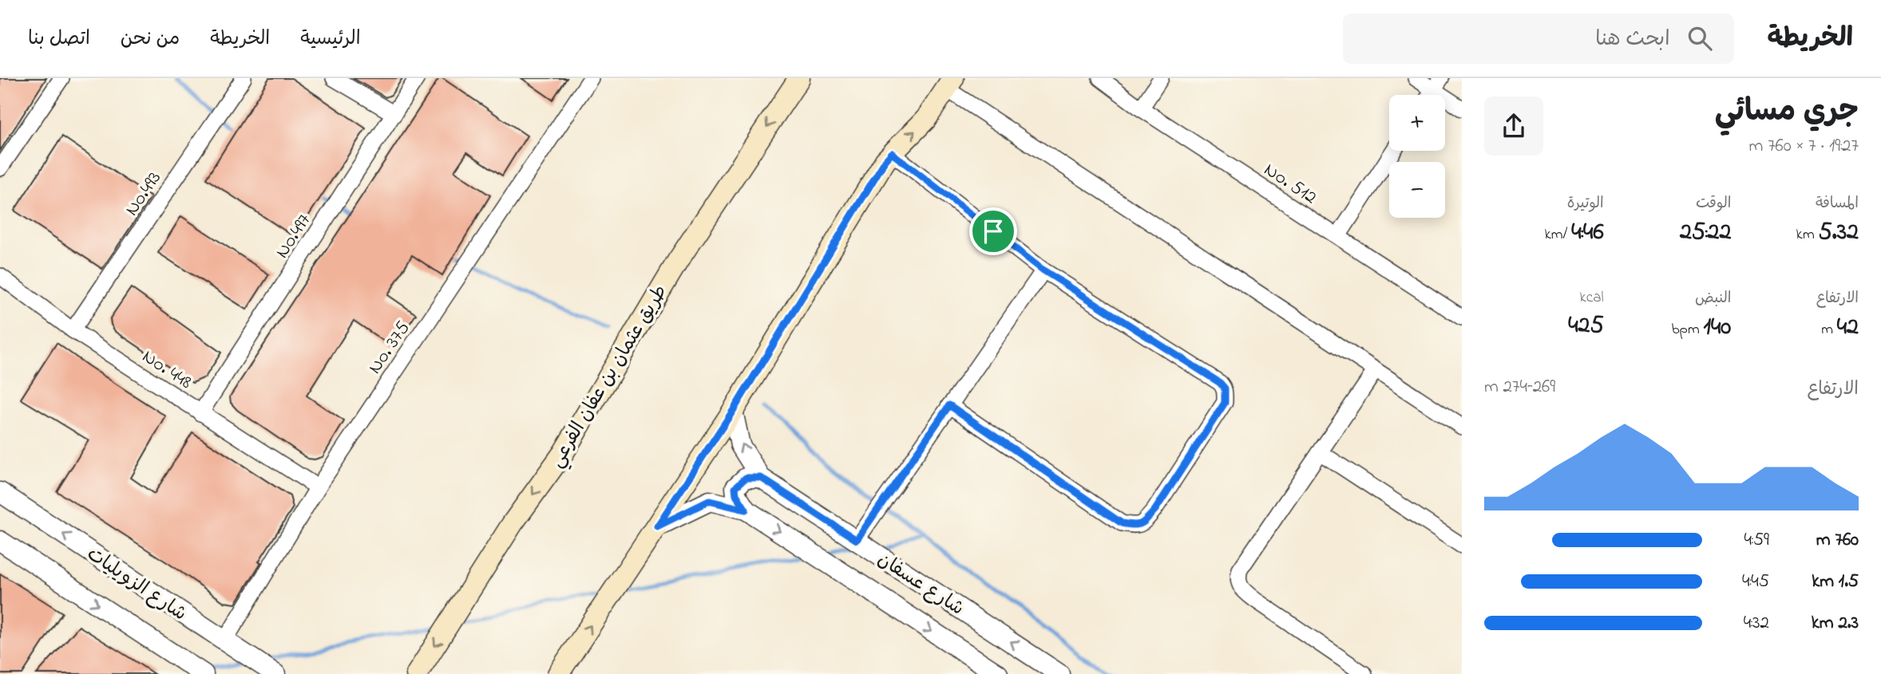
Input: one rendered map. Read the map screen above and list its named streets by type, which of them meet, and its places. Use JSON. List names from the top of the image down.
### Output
{
  "streets": {
    "main road": ["طريق عثمان بن عفان الفرعي"],
    "street": [
      "No. 512",
      "No.493",
      "No.497",
      "No. 375",
      "No. 448",
      "شارع الزويليات",
      "شارع عسفان"
    ]
  },
  "crossings": [
    ["No.493", "No. 448"],
    ["No.497", "No. 448"],
    ["No. 375", "No. 448"],
    ["No. 375", "شارع الزويليات"]
  ],
  "page": {
    "header": "الخريطة",
    "search": "ابحث هنا",
    "nav": [
      "الرئيسية",
      "الخريطة",
      "من نحن",
      "اتصل بنا"
    ],
    "heading": ["جري مسائي", "19:27 · 7 × 760 m"],
    "map_buttons": ["+", "−"],
    "stats": [
      ["المسافة", "5.32 km"],
      ["الوقت", "25:22"],
      ["الوتيرة", "4:46 /km"],
      ["الارتفاع", "42 m"],
      ["النبض", "140 bpm"],
      ["kcal", "425"]
    ],
    "chart": ["الارتفاع", "269–274 m"],
    "list": [
      {
        "name": "760 m",
        "note": "4:59"
      },
      {
        "name": "1.5 km",
        "note": "4:45"
      },
      {
        "name": "2.3 km",
        "note": "4:32"
      }
    ]
  }
}
